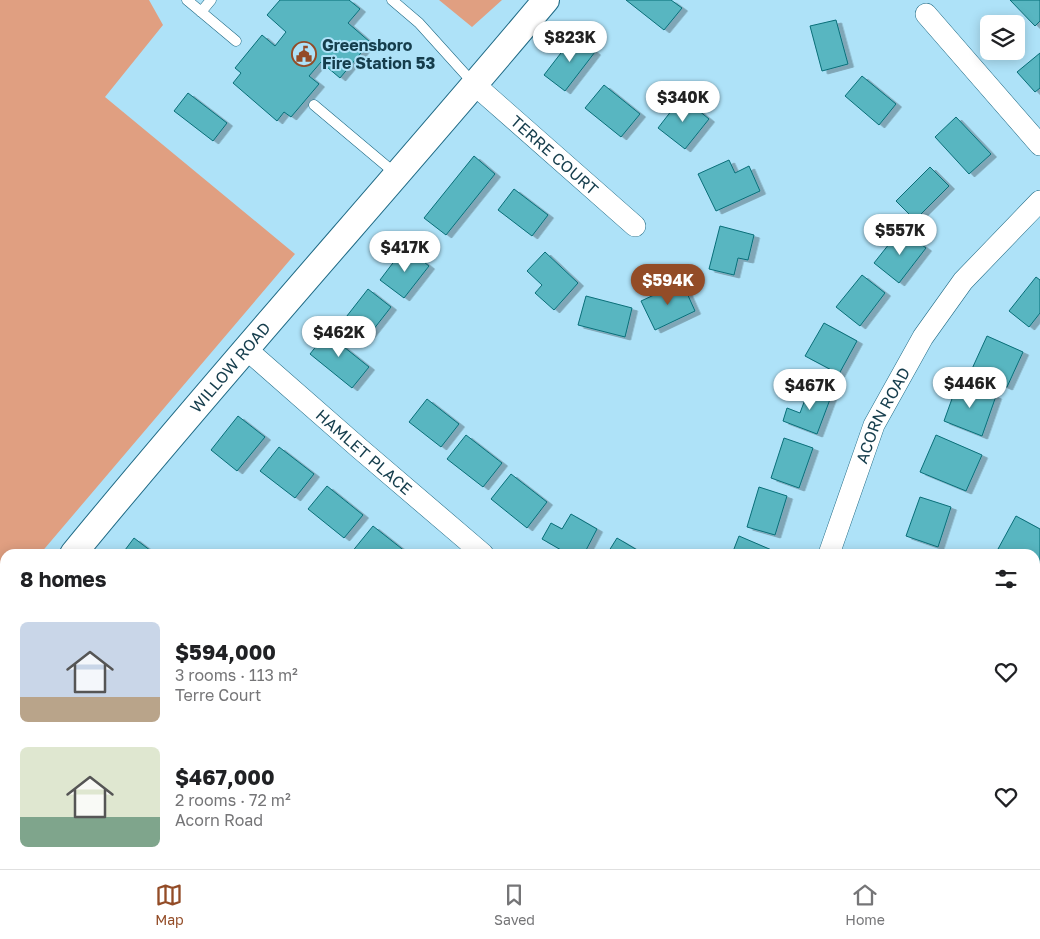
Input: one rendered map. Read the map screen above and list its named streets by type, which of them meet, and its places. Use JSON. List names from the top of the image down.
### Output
{
  "streets": {
    "street": [
      "TERRE COURT",
      "WILLOW ROAD",
      "ACORN ROAD",
      "HAMLET PLACE"
    ]
  },
  "crossings": [
    ["TERRE COURT", "WILLOW ROAD"],
    ["WILLOW ROAD", "HAMLET PLACE"]
  ],
  "places": {
    "public building": ["Greensboro Fire Station 53"]
  },
  "page": {
    "price": [
      "$823K",
      "$340K",
      "$557K",
      "$417K",
      "$594K",
      "$462K",
      "$446K",
      "$467K"
    ],
    "heading": "8 homes",
    "list": [
      {
        "name": "$594,000",
        "note": "3 rooms · 113 m² · Terre Court"
      },
      {
        "name": "$467,000",
        "note": "2 rooms · 72 m² · Acorn Road"
      }
    ],
    "tabs": ["Map", "Saved", "Home"]
  }
}
